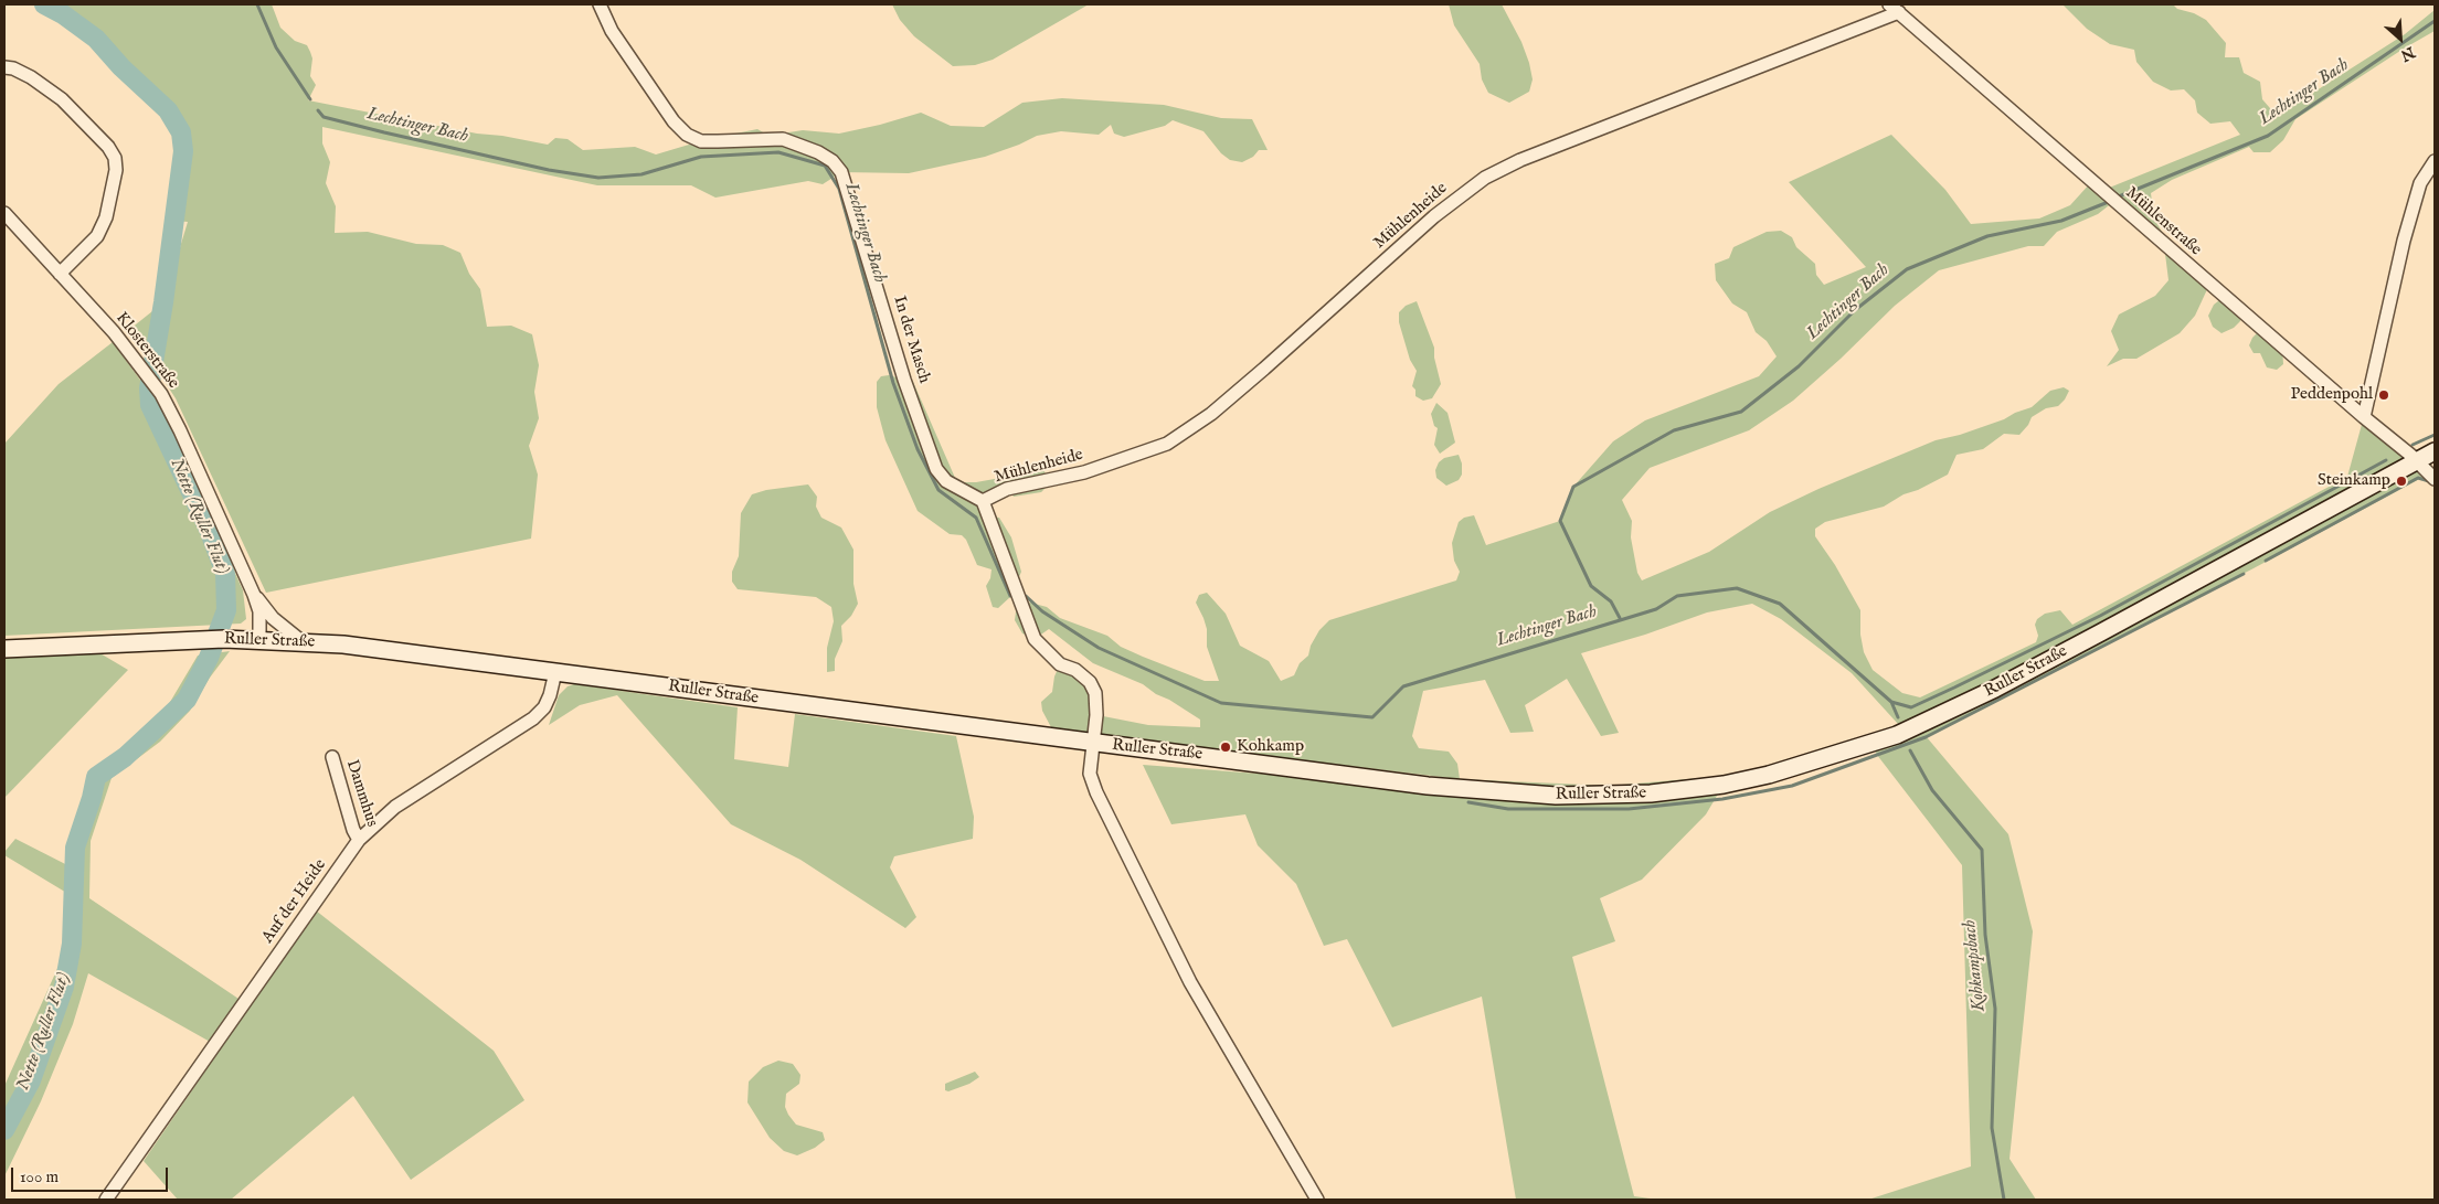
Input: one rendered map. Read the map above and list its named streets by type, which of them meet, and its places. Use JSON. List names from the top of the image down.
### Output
{
  "streets": {
    "main road": ["Ruller Straße"],
    "street": [
      "Mühlenheide",
      "Mühlenstraße",
      "In der Masch",
      "Klosterstraße",
      "Dammhus",
      "Auf der Heide"
    ]
  },
  "crossings": [
    ["Mühlenheide", "Mühlenstraße"],
    ["Mühlenheide", "In der Masch"],
    ["Mühlenstraße", "Ruller Straße"],
    ["Klosterstraße", "Ruller Straße"],
    ["Ruller Straße", "Auf der Heide"],
    ["Dammhus", "Auf der Heide"]
  ],
  "water": ["Lechtinger Bach", "Nette (Ruller Flut)", "Kohkampsbach"],
  "places": ["Peddenpohl", "Steinkamp", "Kohkamp"],
  "scale_bar": "100 m",
  "north": "bottom right"
}
